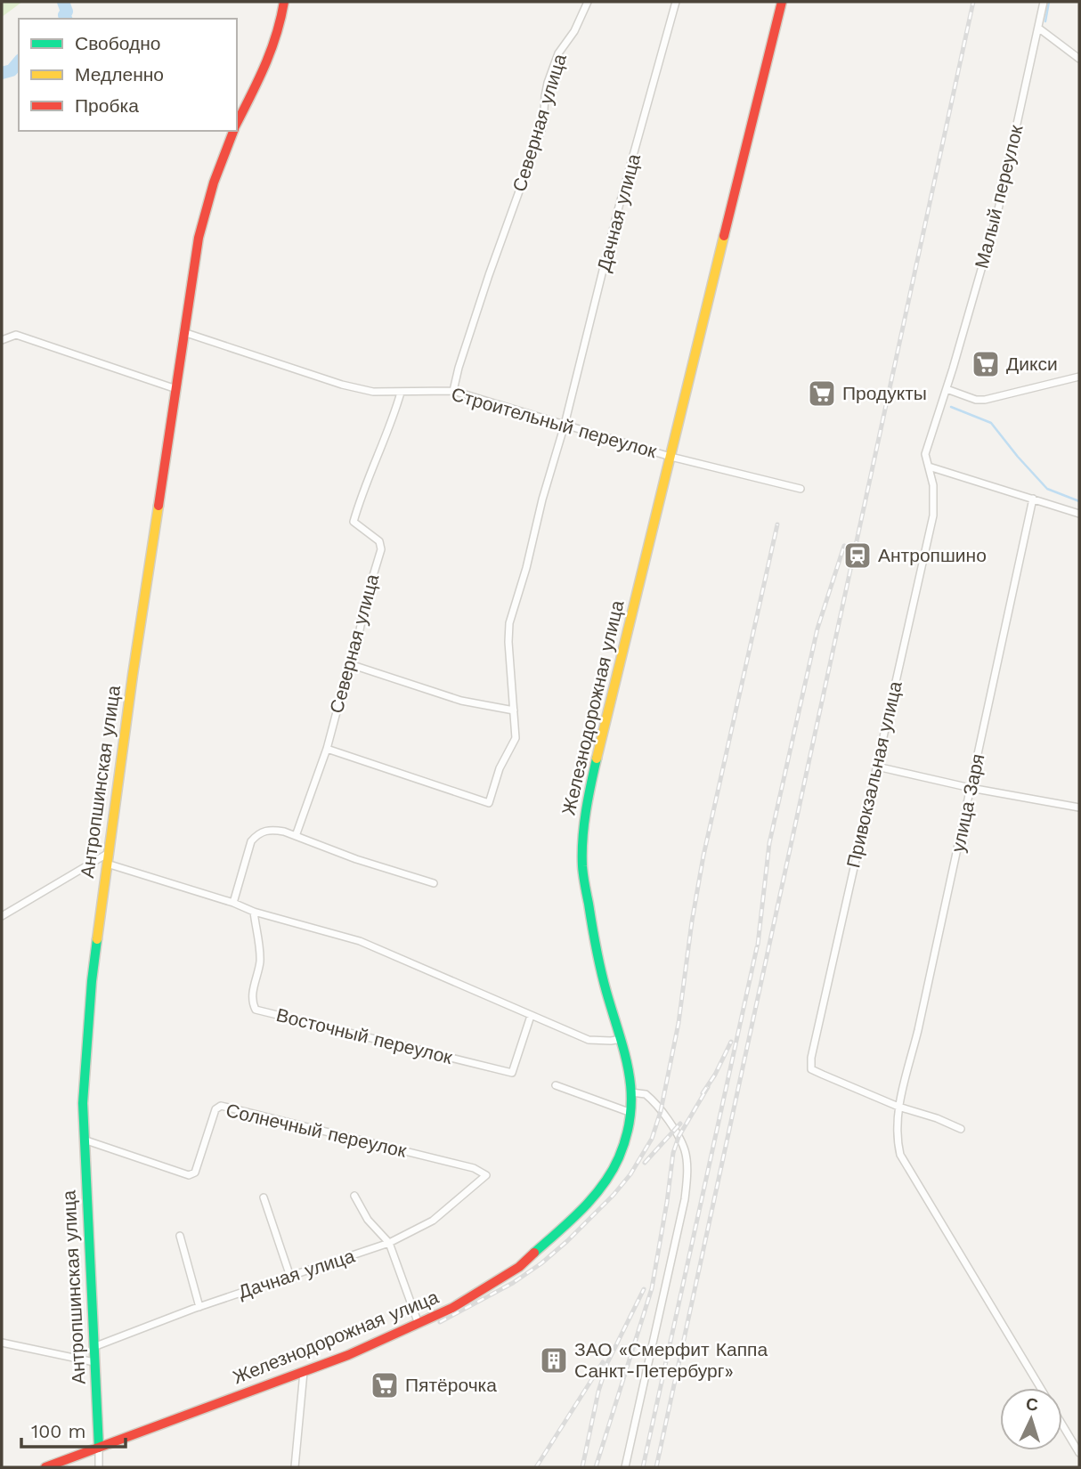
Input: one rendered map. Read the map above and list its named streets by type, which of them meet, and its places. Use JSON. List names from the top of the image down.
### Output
{
  "streets": {
    "street": [
      "Северная улица",
      "Малый переулок",
      "Дачная улица",
      "Строительный переулок",
      "Железнодорожная улица",
      "Привокзальная улица",
      "Антропшинская улица",
      "улица Заря",
      "Восточный переулок",
      "Солнечный переулок"
    ]
  },
  "crossings": [
    ["Северная улица", "Строительный переулок"],
    ["Малый переулок", "Привокзальная улица"],
    ["Дачная улица", "Строительный переулок"],
    ["Дачная улица", "Антропшинская улица"],
    ["Дачная улица", "Солнечный переулок"],
    ["Строительный переулок", "Железнодорожная улица"],
    ["Строительный переулок", "Антропшинская улица"],
    ["Железнодорожная улица", "Антропшинская улица"],
    ["Привокзальная улица", "улица Заря"],
    ["Антропшинская улица", "Солнечный переулок"]
  ],
  "places": {
    "supermarket": ["Дикси", "Продукты", "Пятёрочка"],
    "station": ["Антропшино"],
    "building": ["ЗАО «Смерфит Каппа Санкт-Петербург»"]
  },
  "legend": ["Свободно", "Медленно", "Пробка"],
  "scale_bar": "100 m",
  "north": "top"
}
